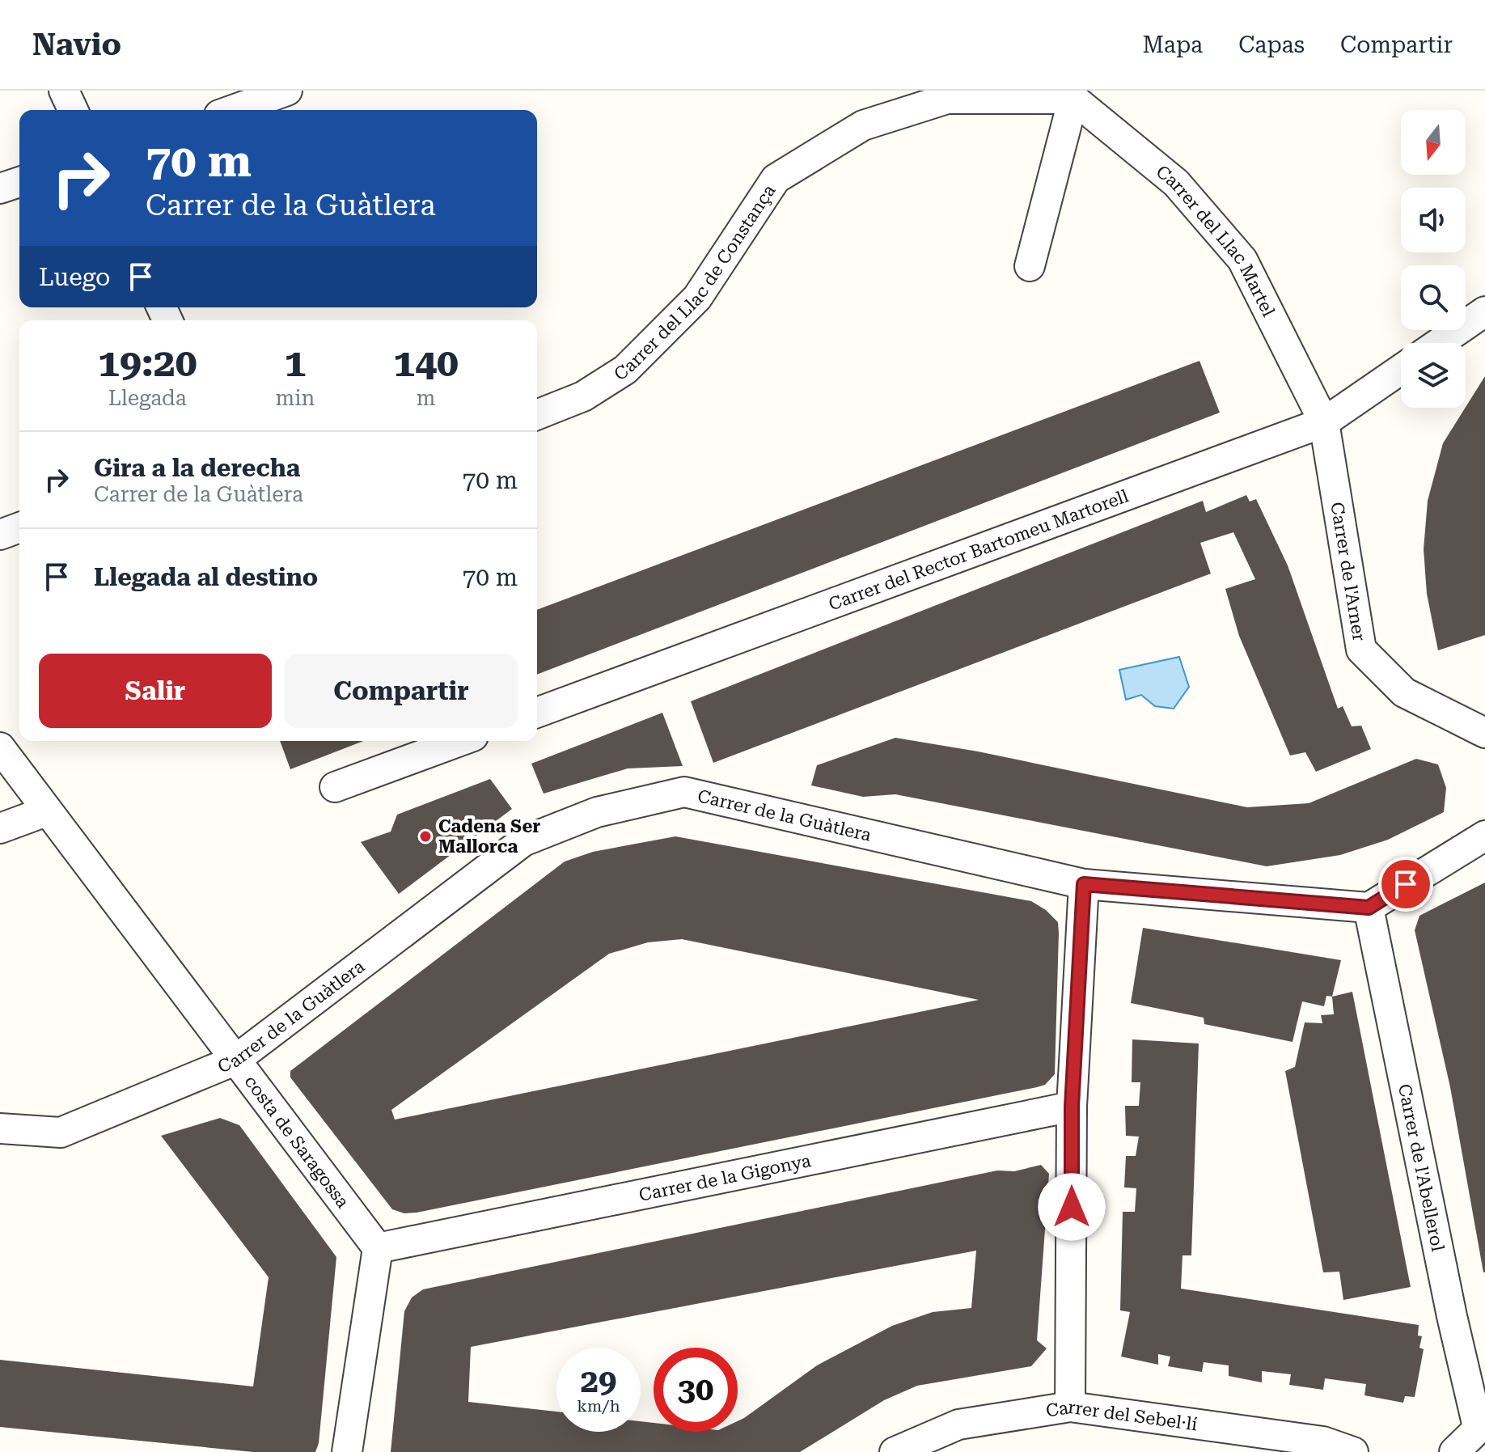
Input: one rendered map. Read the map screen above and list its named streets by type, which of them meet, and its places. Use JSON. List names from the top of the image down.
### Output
{
  "streets": {
    "street": [
      "Carrer del Llac Martel",
      "Carrer del Llac de Constança",
      "Carrer del Rector Bartomeu Martorell",
      "Carrer de l'Arner",
      "Carrer de la Guàtlera",
      "costa de Saragossa",
      "Carrer de l'Abellerol",
      "Carrer de la Gigonya",
      "Carrer del Sebel·lí"
    ]
  },
  "crossings": [
    ["Carrer del Llac Martel", "Carrer del Llac de Constança"],
    ["Carrer del Llac Martel", "Carrer del Rector Bartomeu Martorell"],
    ["Carrer del Llac Martel", "Carrer de l'Arner"],
    ["Carrer del Rector Bartomeu Martorell", "Carrer de l'Arner"],
    ["Carrer de la Guàtlera", "costa de Saragossa"],
    ["Carrer de la Guàtlera", "Carrer de l'Abellerol"],
    ["costa de Saragossa", "Carrer de la Gigonya"]
  ],
  "places": ["Cadena Ser Mallorca"],
  "north": "bottom",
  "page": {
    "header": "Navio",
    "nav": ["Mapa", "Capas", "Compartir"],
    "turn": ["70 m", "Carrer de la Guàtlera"],
    "then": "Luego",
    "eta": [
      "19:20",
      "Llegada",
      "1",
      "min",
      "140",
      "m"
    ],
    "list": [
      {
        "name": "Gira a la derecha",
        "note": "Carrer de la Guàtlera",
        "value": "70 m"
      },
      {
        "name": "Llegada al destino",
        "value": "70 m"
      }
    ],
    "buttons": ["Salir", "Compartir"],
    "speed": "29 km/h",
    "limit": "30"
  }
}
